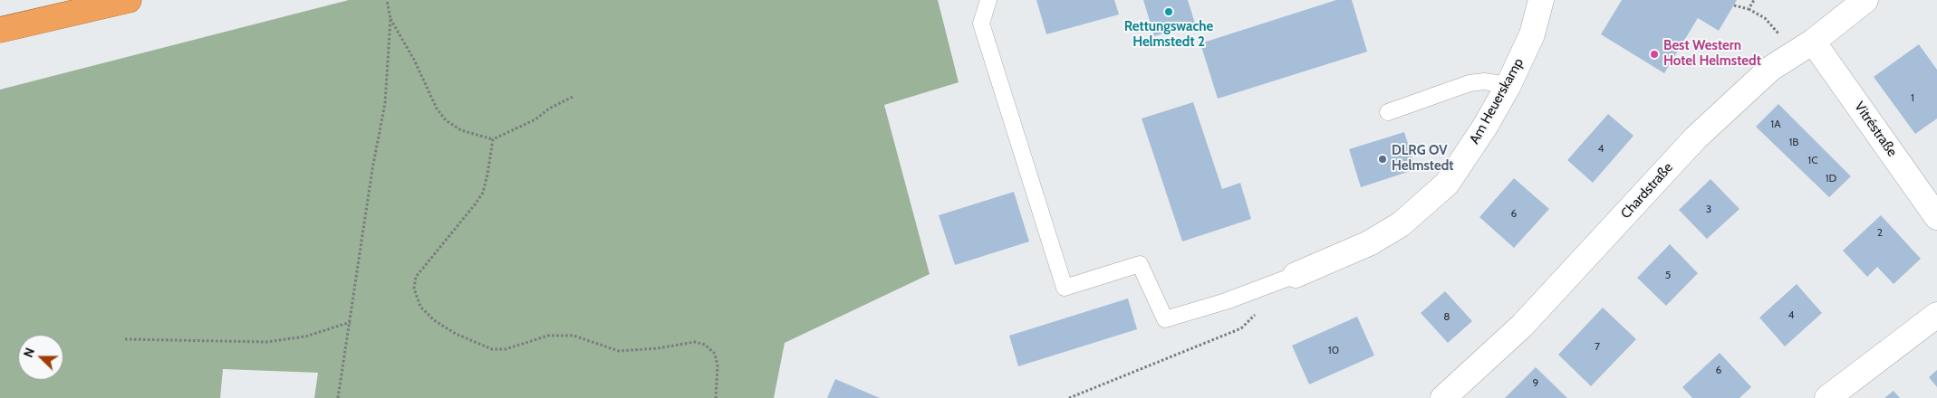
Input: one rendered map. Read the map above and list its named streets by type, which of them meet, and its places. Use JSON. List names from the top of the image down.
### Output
{
  "streets": {
    "street": ["Am Heuerskamp", "Vitréstraße", "Chardstraße"]
  },
  "crossings": [
    ["Vitréstraße", "Chardstraße"]
  ],
  "places": ["Rettungswache Helmstedt 2", "Best Western Hotel Helmstedt", "DLRG OV Helmstedt"],
  "house_numbers": [
    "1",
    "1A",
    "1B",
    "4",
    "1C",
    "1D",
    "3",
    "6",
    "2",
    "5",
    "4",
    "8",
    "7",
    "10",
    "6",
    "9"
  ],
  "north": "left"
}
